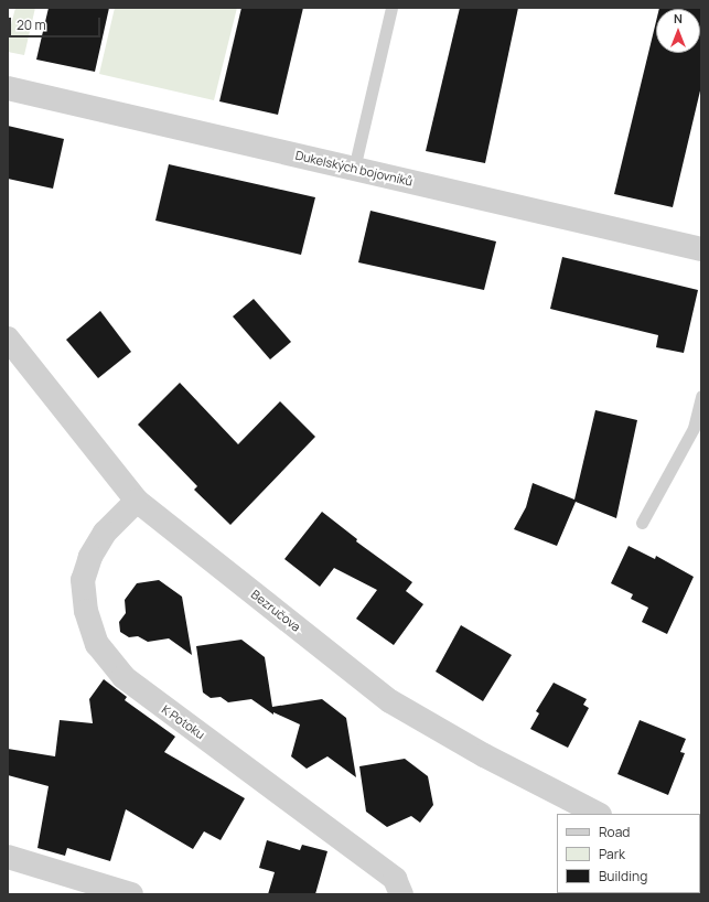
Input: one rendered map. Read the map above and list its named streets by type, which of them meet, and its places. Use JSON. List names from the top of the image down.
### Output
{
  "streets": {
    "street": ["Dukelských bojovníků", "Bezručova", "K Potoku"]
  },
  "crossings": [
    ["Bezručova", "K Potoku"]
  ],
  "legend": ["Road", "Park", "Building"],
  "scale_bar": "20 m",
  "north": "top"
}
